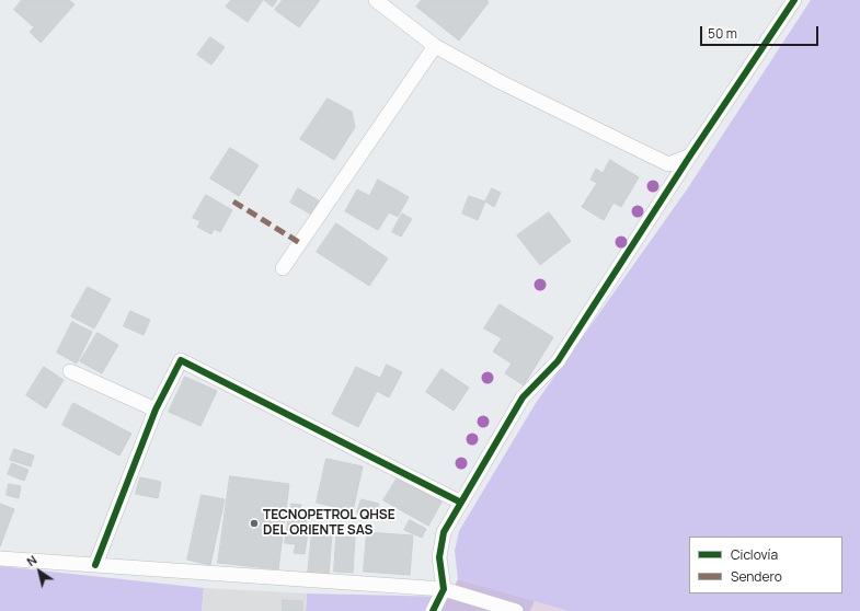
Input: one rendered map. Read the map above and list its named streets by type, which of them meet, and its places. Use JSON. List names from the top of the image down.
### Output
{
  "places": ["TECNOPETROL QHSE DEL ORIENTE SAS"],
  "legend": ["Ciclovía", "Sendero"],
  "scale_bar": "50 m",
  "north": "top left"
}
